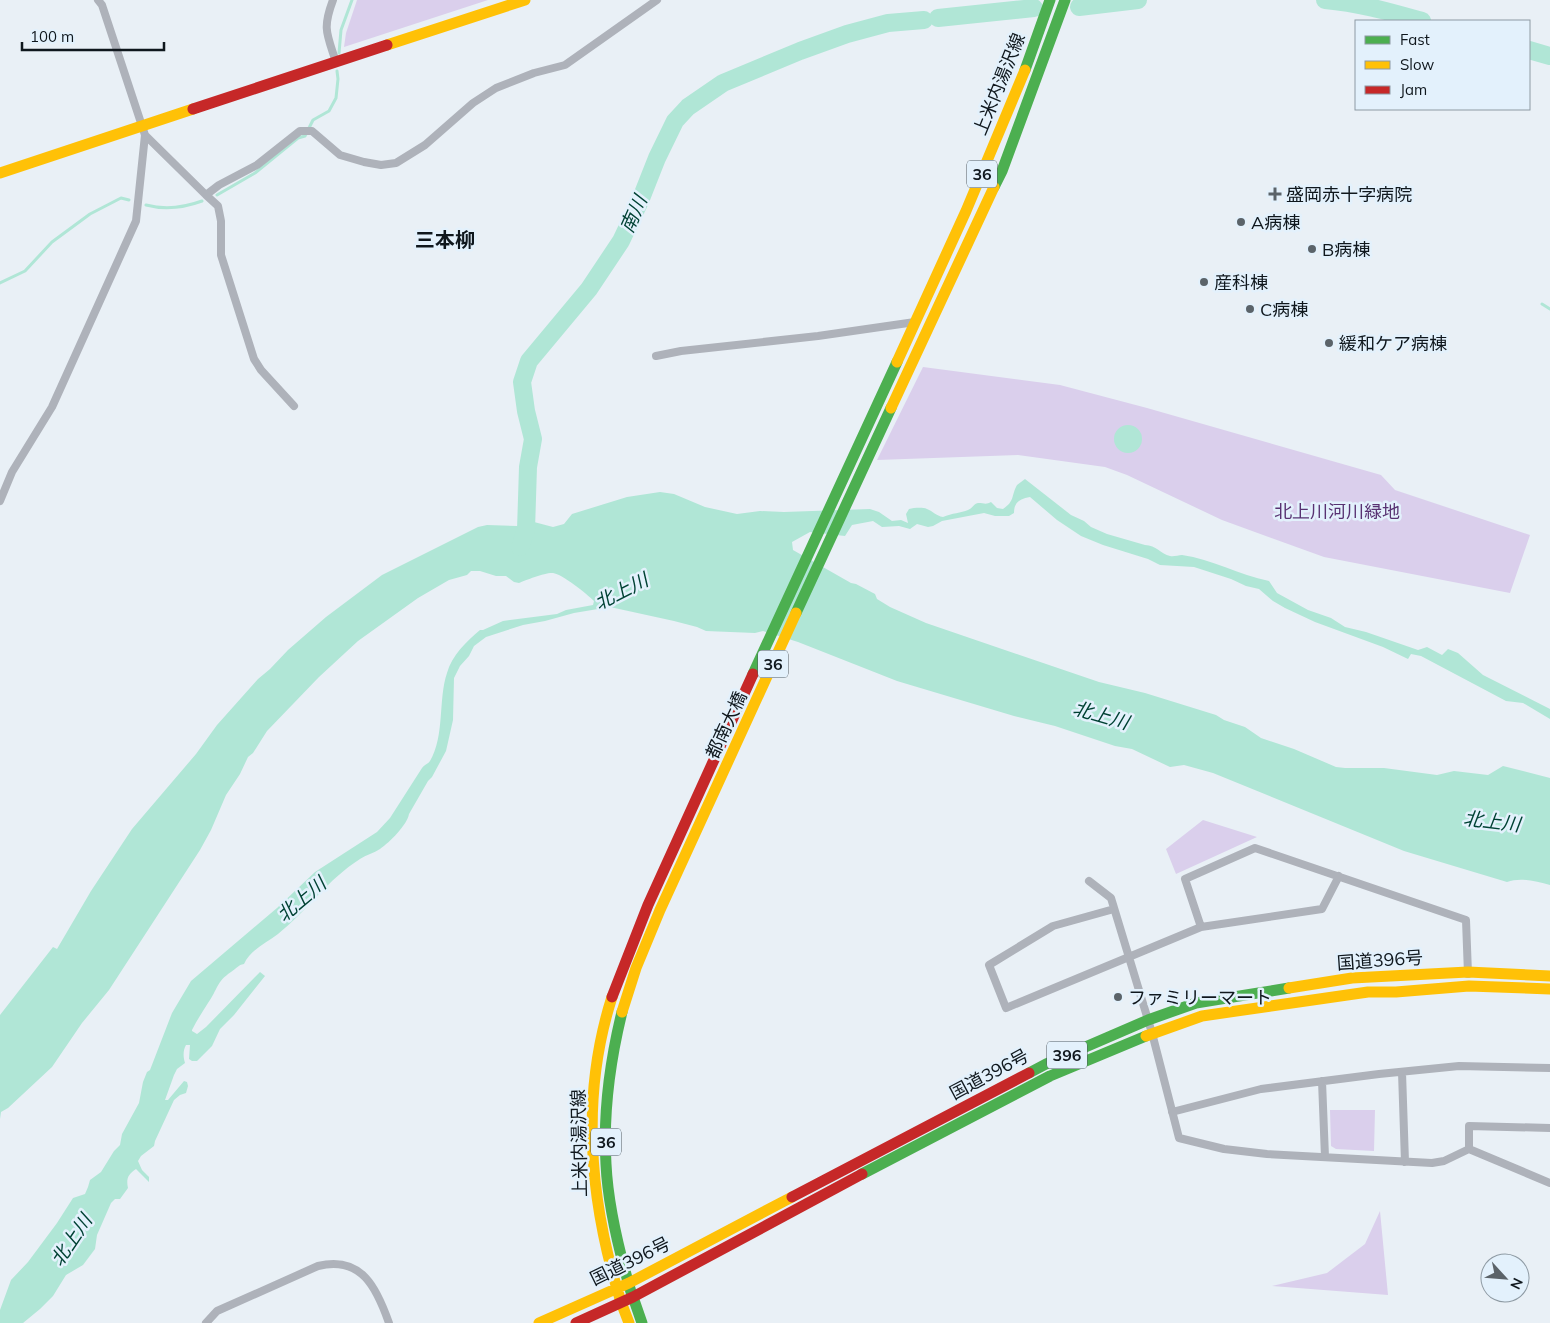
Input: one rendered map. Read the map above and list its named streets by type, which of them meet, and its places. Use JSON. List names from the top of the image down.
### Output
{
  "streets": {
    "main road": [
      "上米内湯沢線",
      "36",
      "都南大橋",
      "国道396号",
      "396"
    ]
  },
  "crossings": [
    ["上米内湯沢線", "都南大橋"],
    ["上米内湯沢線", "国道396号"]
  ],
  "districts": ["三本柳"],
  "water": ["南川", "北上川"],
  "parks": ["北上川河川緑地"],
  "places": {
    "health": ["盛岡赤十字病院"],
    "other": [
      "A病棟",
      "B病棟",
      "産科棟",
      "C病棟",
      "緩和ケア病棟",
      "ファミリーマート"
    ]
  },
  "legend": ["Fast", "Slow", "Jam"],
  "scale_bar": "100 m",
  "north": "bottom right"
}
